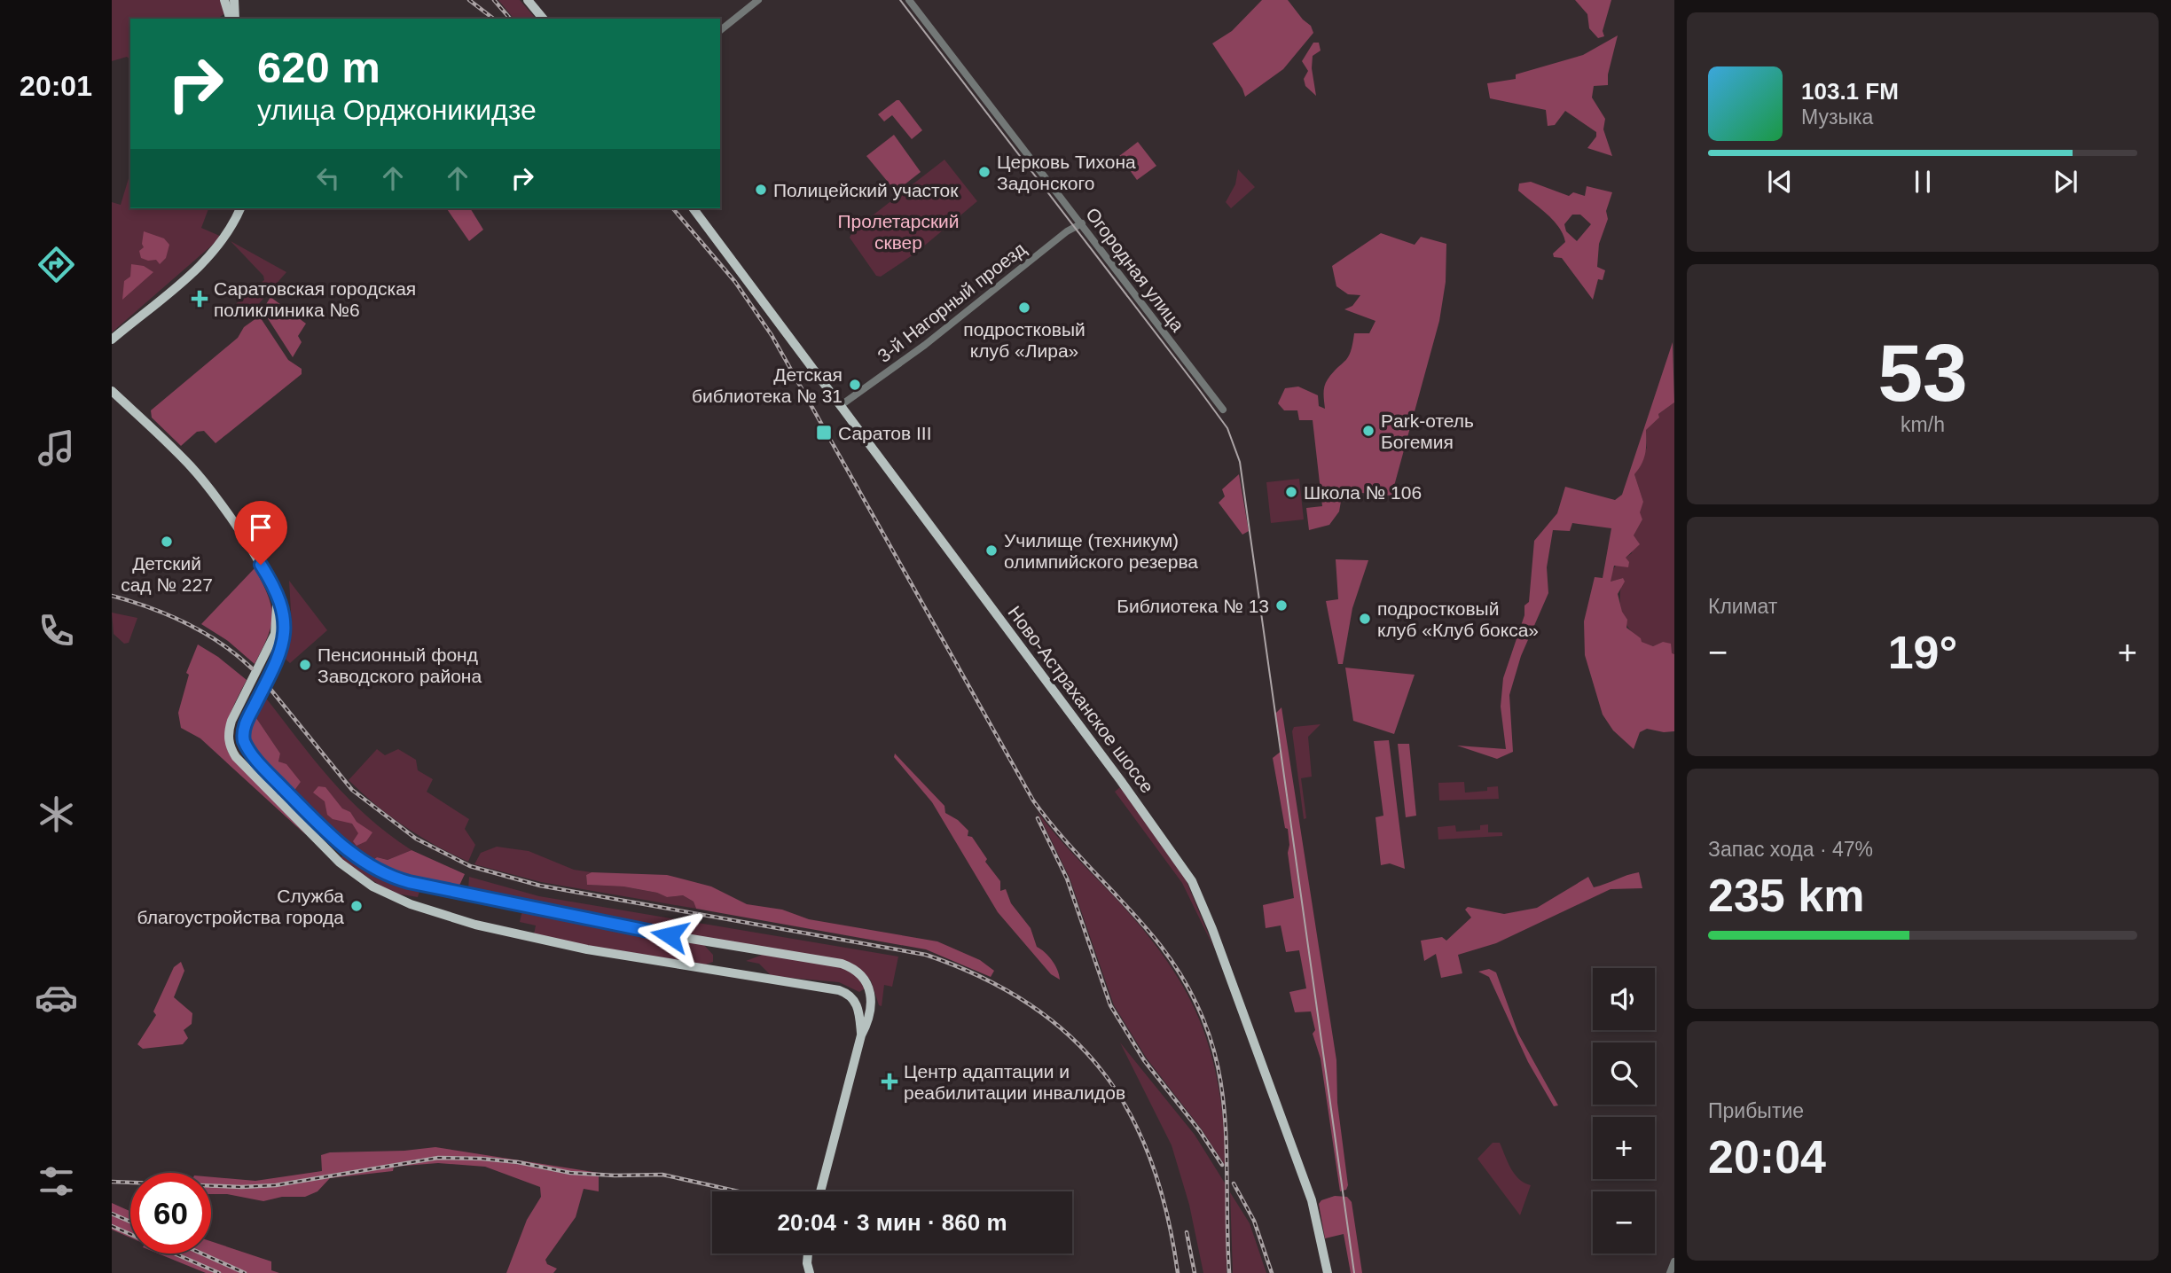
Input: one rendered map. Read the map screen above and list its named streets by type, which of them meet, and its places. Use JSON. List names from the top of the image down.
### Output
{
  "streets": {
    "main road": ["Ново-Астраханское шоссе"],
    "street": ["Огородная улица", "3-й Нагорный проезд"]
  },
  "crossings": [
    ["Огородная улица", "3-й Нагорный проезд"],
    ["3-й Нагорный проезд", "Ново-Астраханское шоссе"]
  ],
  "parks": ["Пролетарский сквер"],
  "places": {
    "other": [
      "Церковь Тихона Задонского",
      "Полицейский участок",
      "подростковый клуб «Лира»",
      "Детская библиотека № 31",
      "Park-отель Богемия",
      "Школа № 106",
      "Детский сад № 227",
      "Училище (техникум) олимпийского резерва",
      "Библиотека № 13",
      "подростковый клуб «Клуб бокса»",
      "Пенсионный фонд Заводского района",
      "Служба благоустройства города"
    ],
    "health": ["Саратовская городская поликлиника №6", "Центр адаптации и реабилитации инвалидов"],
    "transit": ["Саратов III"]
  },
  "page": {
    "tabs": "20:01",
    "turn": ["620 m", "улица Орджоникидзе"],
    "song": ["103.1 FM", "Музыка"],
    "tile": [
      ["53", "km/h"],
      "Климат",
      ["Запас хода · 47%", "235 km"],
      ["Прибытие", "20:04"]
    ],
    "heat": ["−", "19°", "+"],
    "map_buttons": ["+", "−"],
    "limit": "60",
    "trip": "20:04 · 3 мин · 860 m"
  }
}
